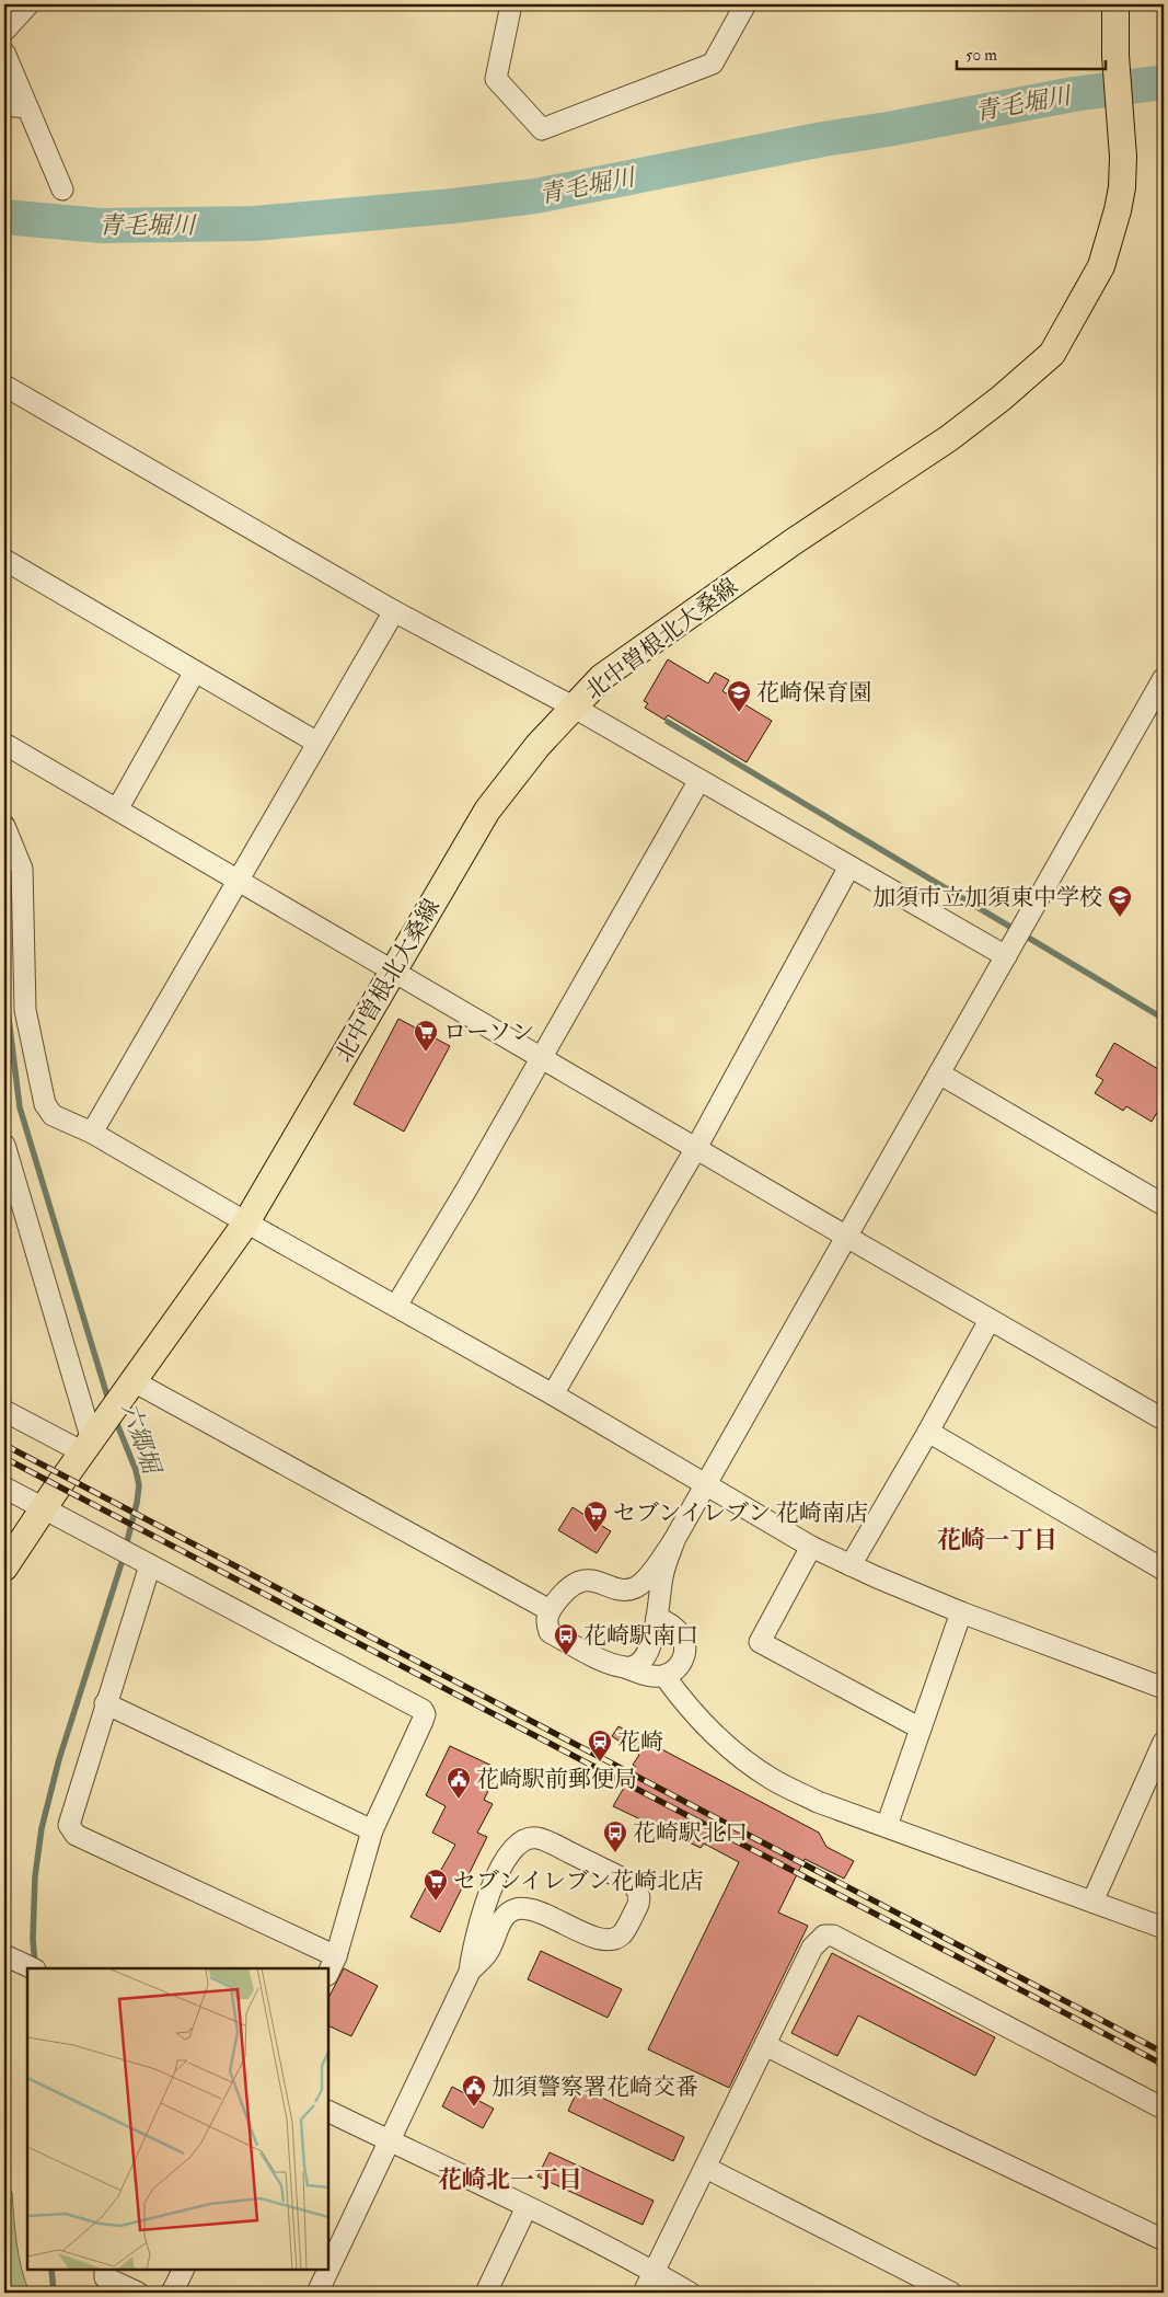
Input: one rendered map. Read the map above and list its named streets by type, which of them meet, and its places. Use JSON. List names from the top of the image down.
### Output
{
  "streets": {
    "main road": ["北中曽根北大桑線"]
  },
  "districts": ["花崎一丁目", "花崎北一丁目"],
  "water": ["青毛堀川", "六郷堀"],
  "places": {
    "school or university": ["花崎保育園", "加須市立加須東中学校"],
    "supermarket": ["ローソン", "セブンイレブン 花崎南店", "セブンイレブン花崎北店"],
    "bus stop": ["花崎駅南口", "花崎駅北口"],
    "station": ["花崎"],
    "public building": ["花崎駅前郵便局", "加須警察署花崎交番"]
  },
  "scale_bar": "50 m"
}
